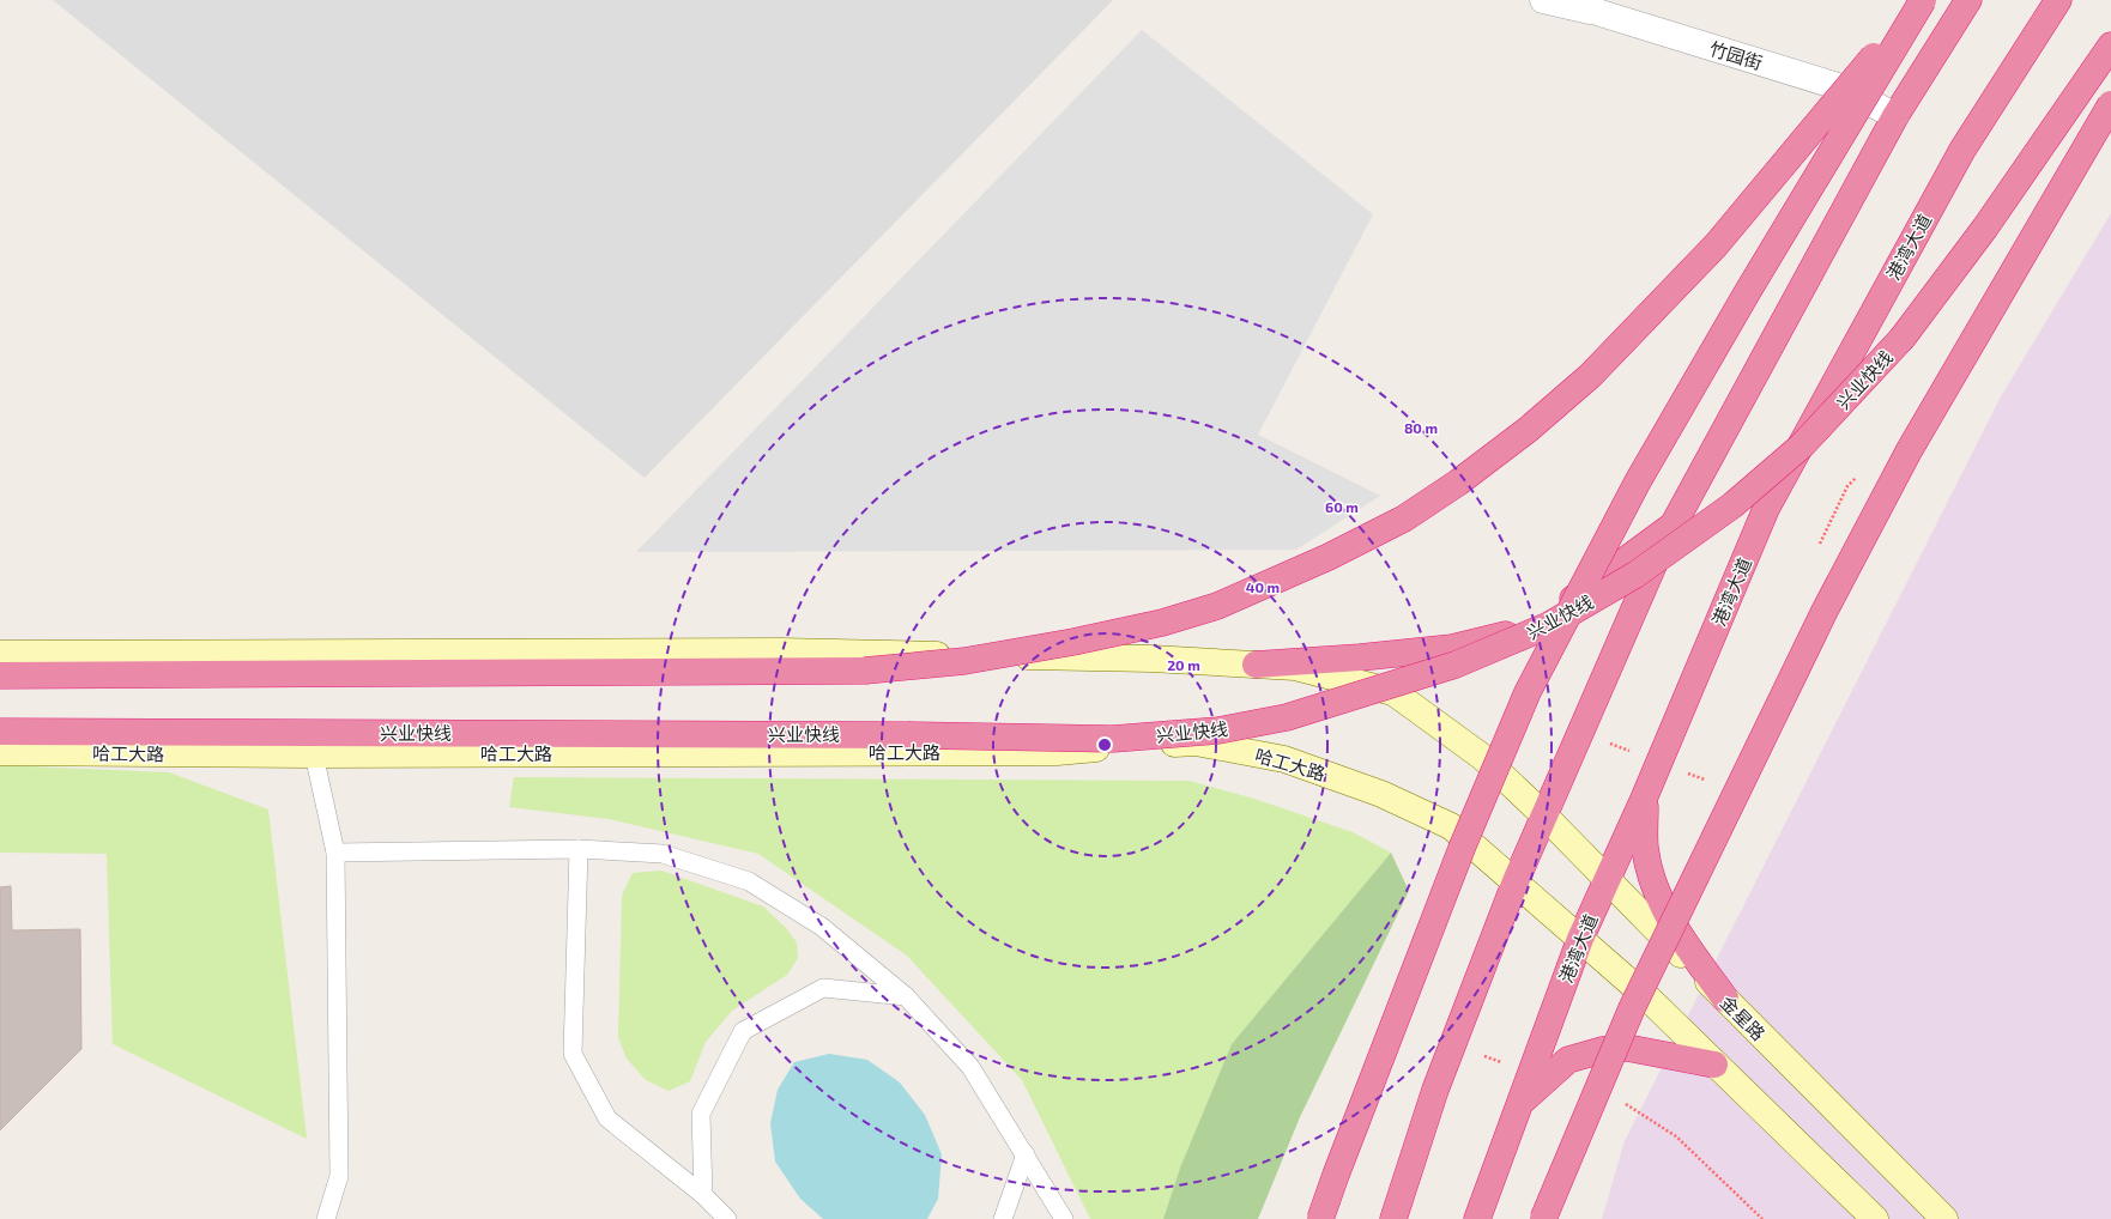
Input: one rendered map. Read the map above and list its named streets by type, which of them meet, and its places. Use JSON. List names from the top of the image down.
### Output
{
  "streets": {
    "highway": ["港湾大道", "兴业快线"],
    "street": ["竹园街", "哈工大路", "金星路"]
  },
  "crossings": [
    ["港湾大道", "哈工大路"],
    ["港湾大道", "金星路"]
  ],
  "rings": [
    "80 m",
    "60 m",
    "40 m",
    "20 m"
  ]
}
